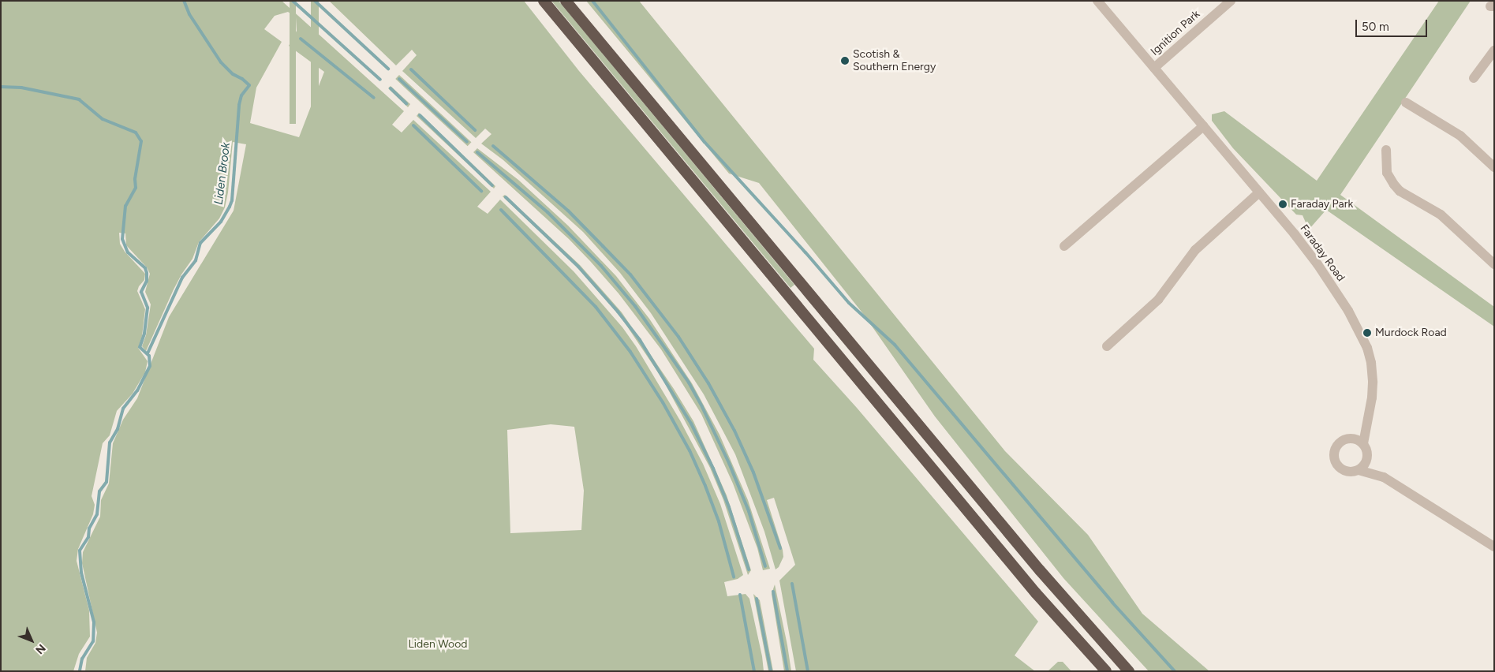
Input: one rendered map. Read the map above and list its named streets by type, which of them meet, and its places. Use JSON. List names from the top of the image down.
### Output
{
  "streets": {
    "street": ["Ignition Park", "Faraday Road"]
  },
  "crossings": [
    ["Ignition Park", "Faraday Road"]
  ],
  "water": ["Liden Brook"],
  "parks": ["Liden Wood"],
  "places": ["Scotish & Southern Energy", "Faraday Park", "Murdock Road"],
  "scale_bar": "50 m",
  "north": "bottom right"
}
